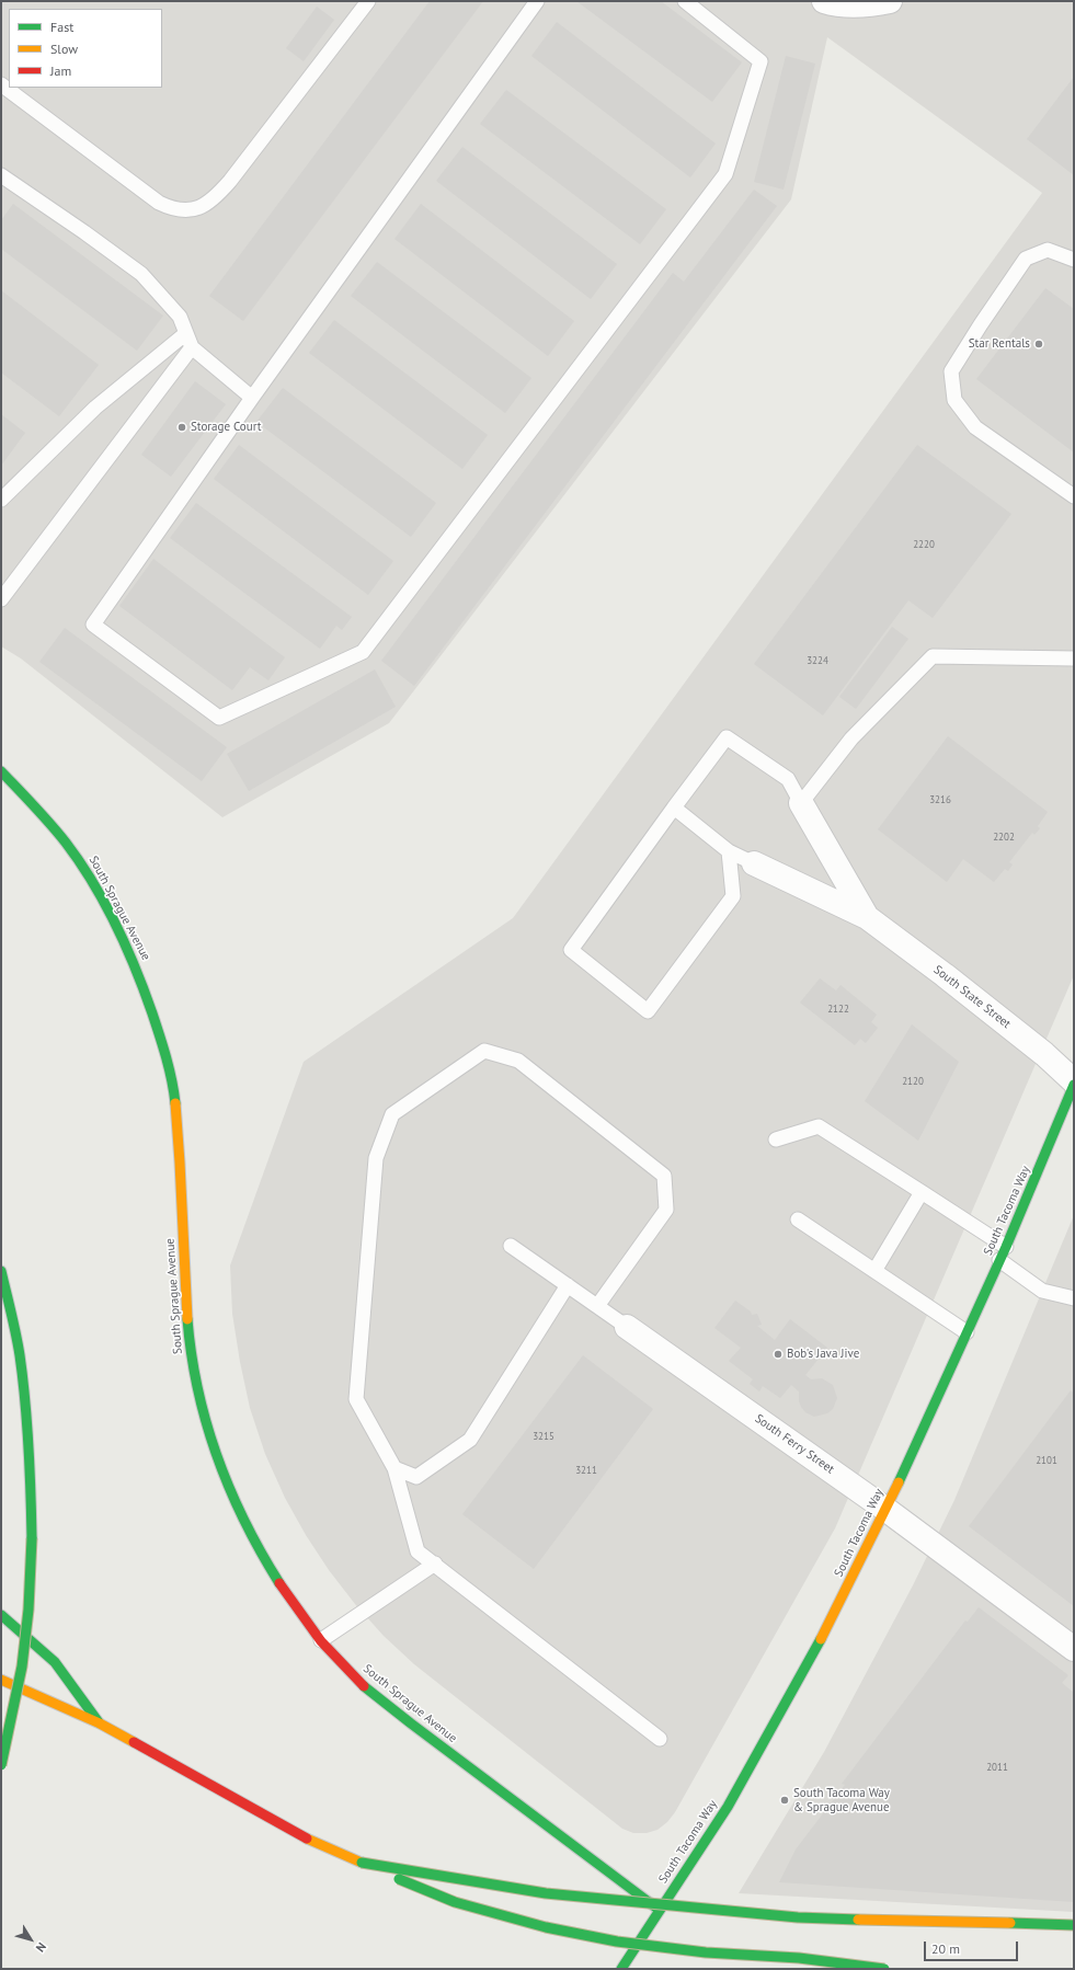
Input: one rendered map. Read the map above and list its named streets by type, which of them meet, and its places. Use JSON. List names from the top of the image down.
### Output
{
  "streets": {
    "main road": ["South Sprague Avenue", "South Tacoma Way"],
    "street": ["South State Street", "South Ferry Street"]
  },
  "crossings": [
    ["South Sprague Avenue", "South Tacoma Way"],
    ["South Tacoma Way", "South Ferry Street"]
  ],
  "places": [
    "Star Rentals",
    "Storage Court",
    "Bob's Java Jive",
    "South Tacoma Way & Sprague Avenue"
  ],
  "house_numbers": [
    "2220",
    "3224",
    "3216",
    "2202",
    "2122",
    "2120",
    "3215",
    "2101",
    "3211",
    "2011"
  ],
  "legend": ["Fast", "Slow", "Jam"],
  "scale_bar": "20 m",
  "north": "bottom right"
}
